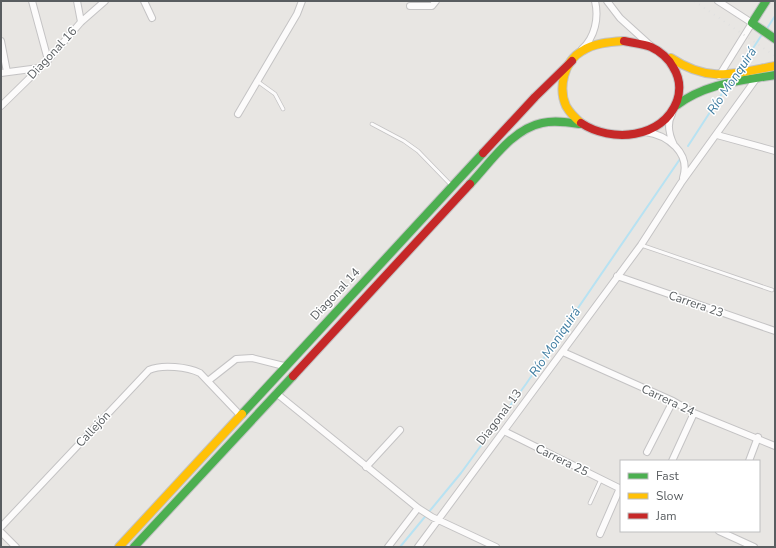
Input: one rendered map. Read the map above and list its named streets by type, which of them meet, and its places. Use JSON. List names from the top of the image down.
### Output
{
  "streets": {
    "street": [
      "Diagonal 16",
      "Diagonal 14",
      "Carrera 23",
      "Carrera 24",
      "Diagonal 13",
      "Callejón",
      "Carrera 25"
    ]
  },
  "crossings": [
    ["Diagonal 14", "Diagonal 13"],
    ["Carrera 23", "Diagonal 13"],
    ["Carrera 24", "Diagonal 13"],
    ["Diagonal 13", "Carrera 25"]
  ],
  "water": ["Río Monquirá", "Río Moniquirá"],
  "legend": ["Fast", "Slow", "Jam"]
}
